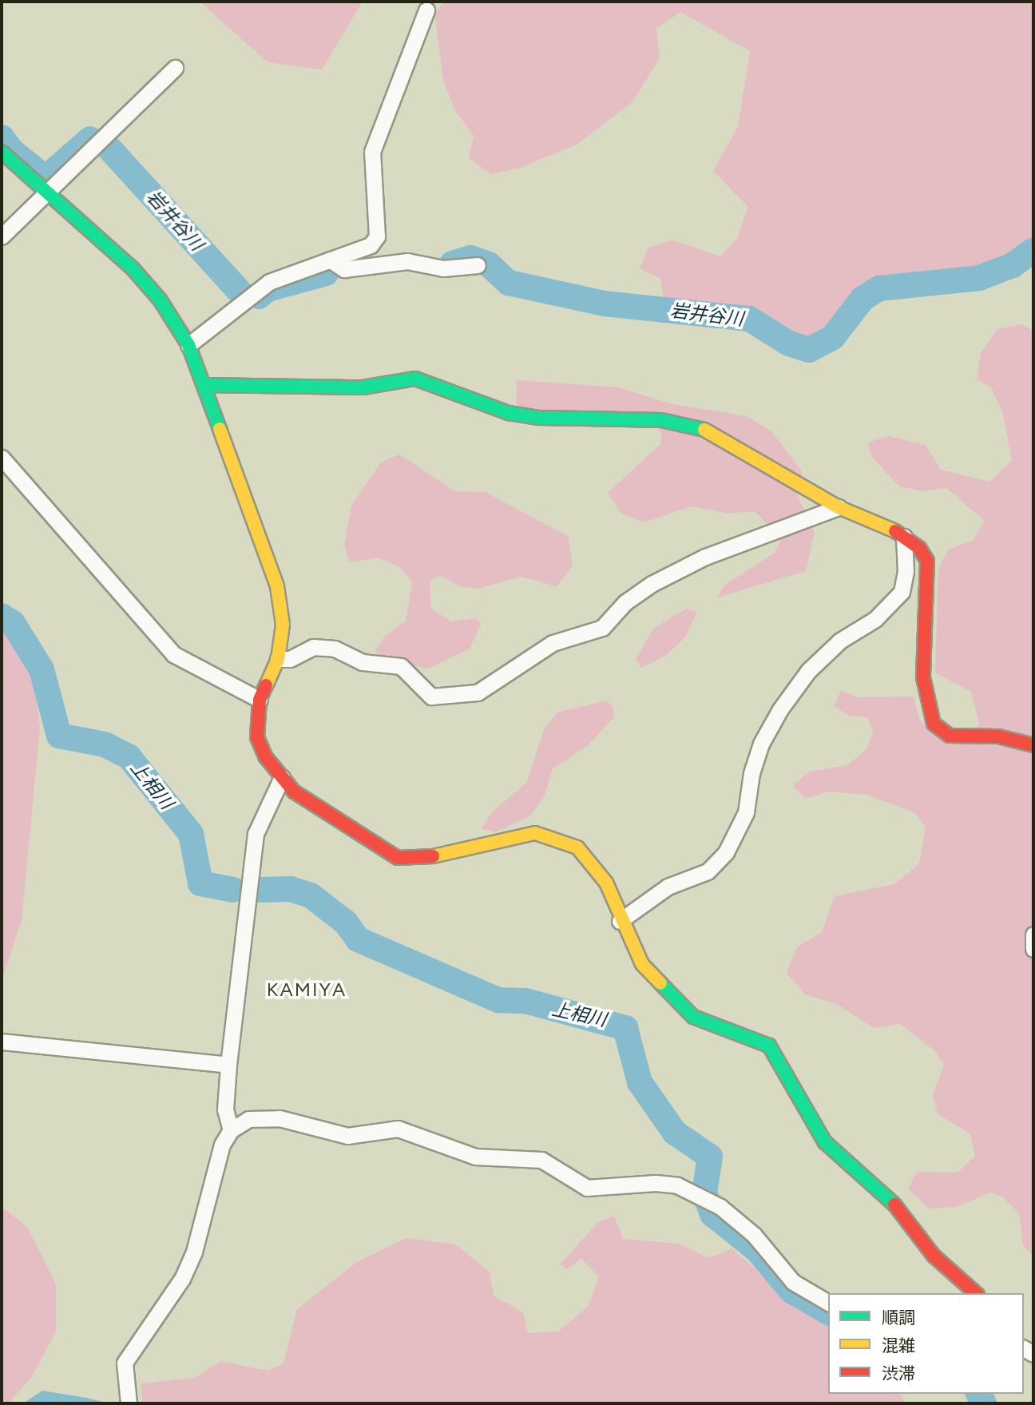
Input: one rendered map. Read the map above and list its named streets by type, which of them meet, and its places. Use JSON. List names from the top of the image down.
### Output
{
  "districts": ["KAMIYA"],
  "water": ["岩井谷川", "上相川"],
  "legend": ["順調", "混雑", "渋滞"]
}
